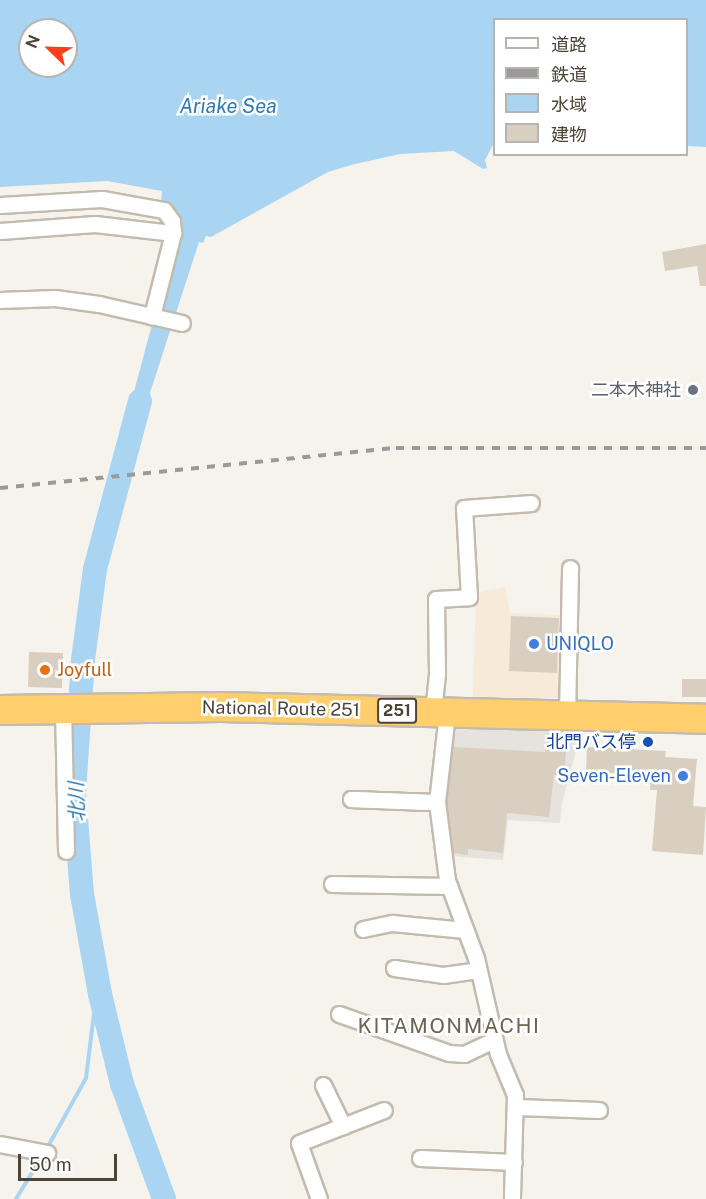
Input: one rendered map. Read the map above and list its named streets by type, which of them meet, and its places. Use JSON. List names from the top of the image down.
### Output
{
  "streets": {
    "highway": ["National Route 251", "251"]
  },
  "districts": ["KITAMONMACHI"],
  "water": ["Ariake Sea", "北川"],
  "places": [
    "二本木神社",
    "UNIQLO",
    "Joyfull",
    "北門バス停",
    "Seven-Eleven"
  ],
  "legend": [
    "道路",
    "鉄道",
    "水域",
    "建物"
  ],
  "scale_bar": "50 m",
  "north": "top left"
}
